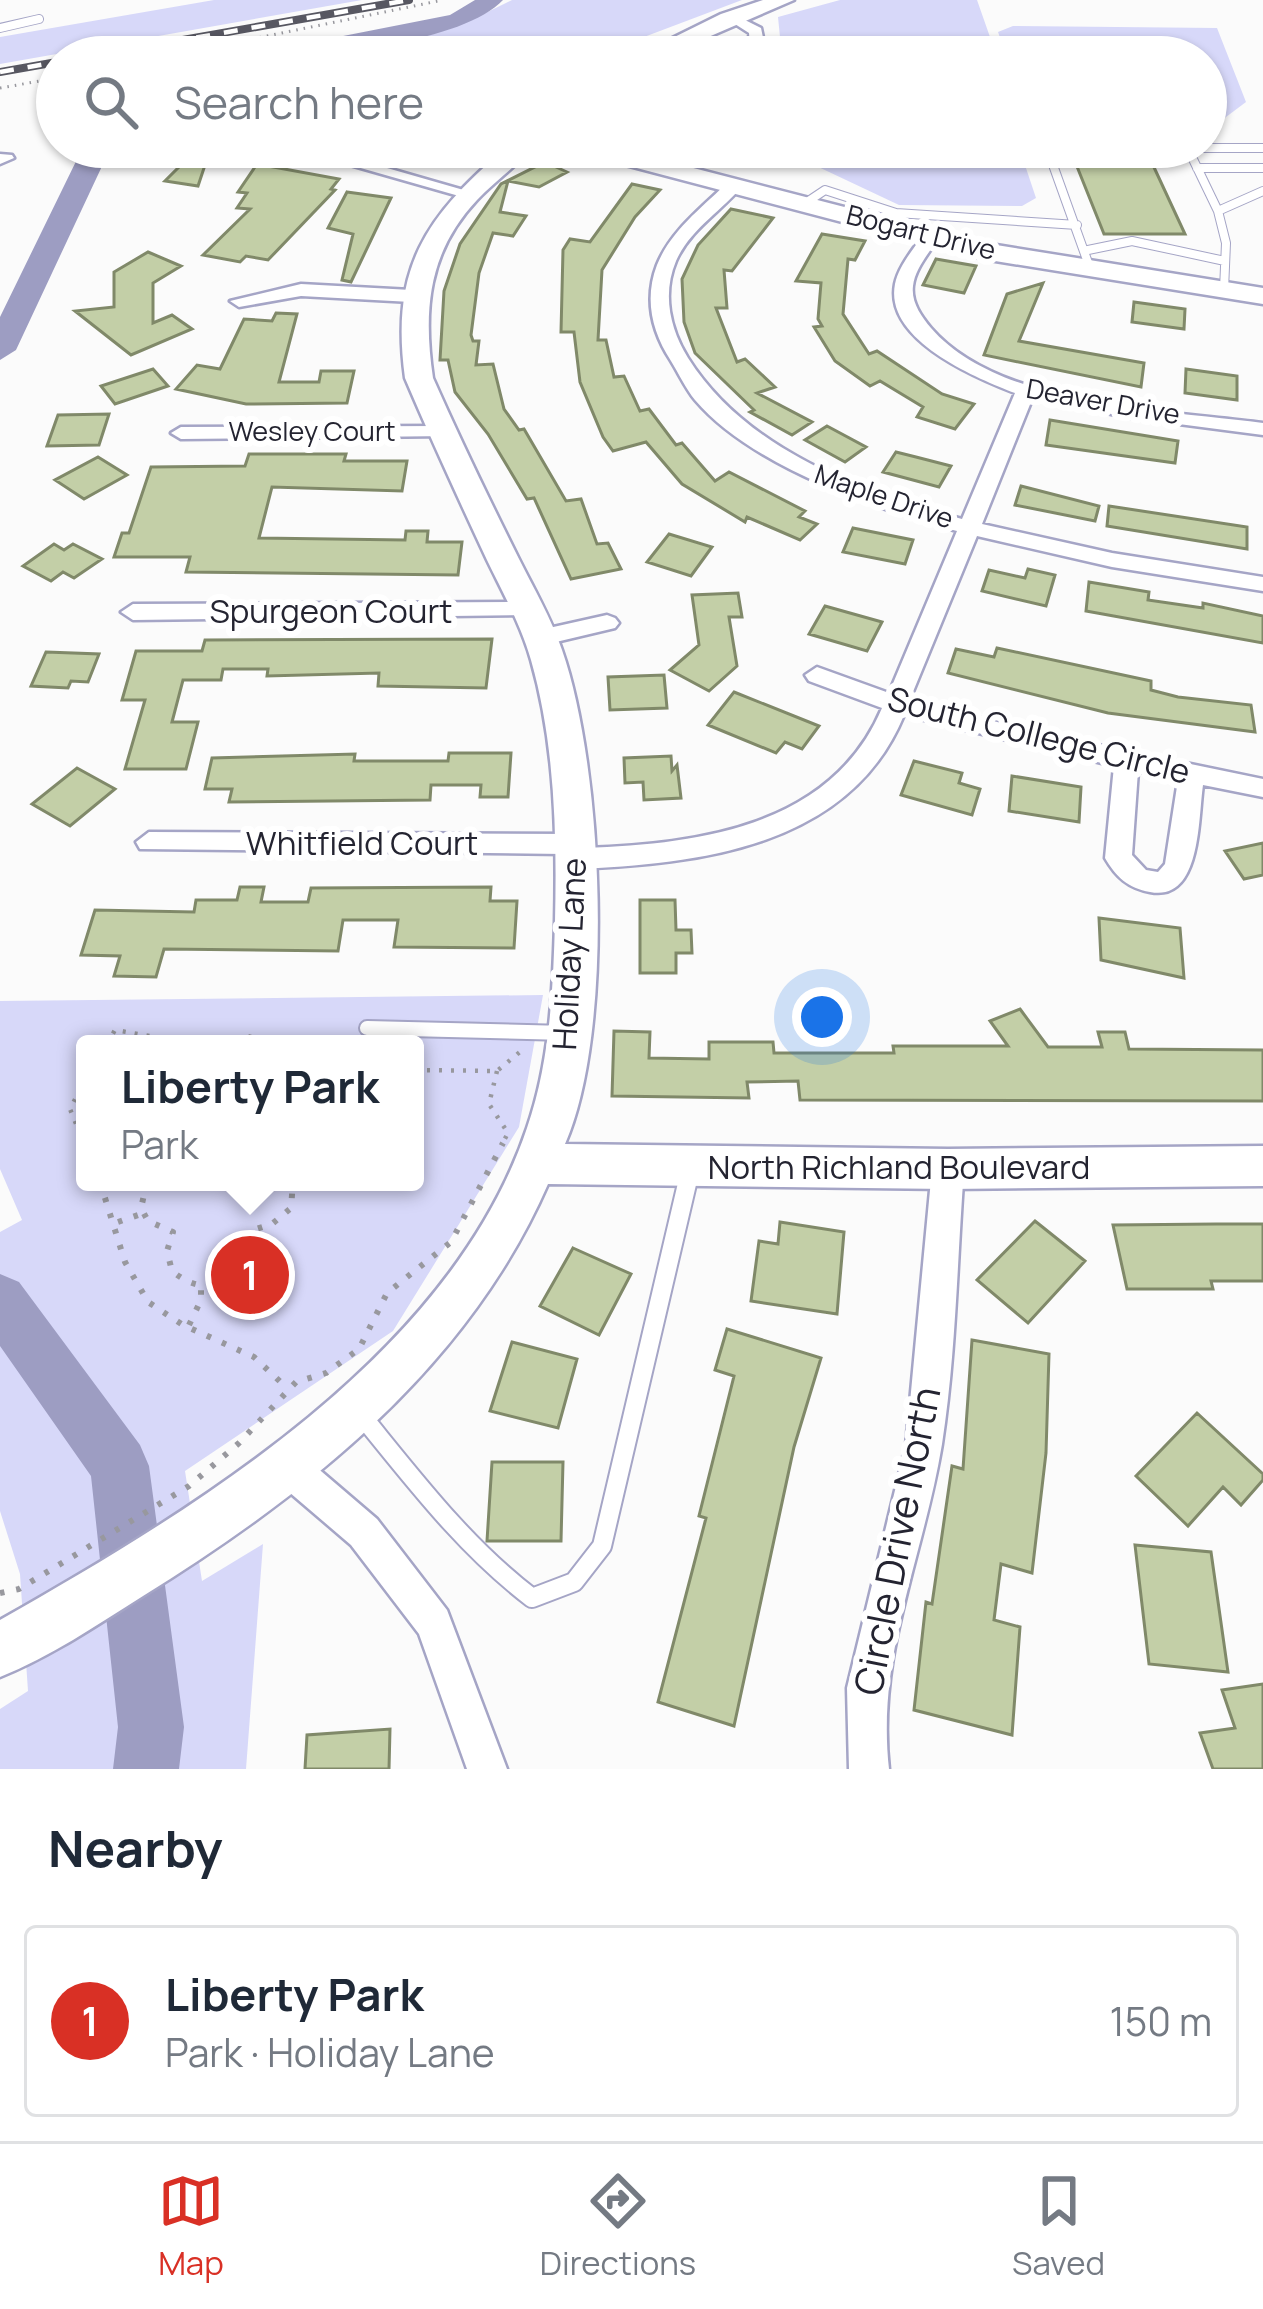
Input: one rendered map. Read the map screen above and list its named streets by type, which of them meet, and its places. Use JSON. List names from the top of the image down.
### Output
{
  "streets": {
    "street": [
      "Bogart Drive",
      "Deaver Drive",
      "Wesley Court",
      "Maple Drive",
      "Spurgeon Court",
      "South College Circle",
      "Whitfield Court",
      "Holiday Lane",
      "North Richland Boulevard",
      "Circle Drive North"
    ]
  },
  "crossings": [
    ["Bogart Drive", "Deaver Drive"],
    ["Bogart Drive", "Maple Drive"],
    ["Deaver Drive", "Whitfield Court"],
    ["Wesley Court", "Holiday Lane"],
    ["Maple Drive", "Whitfield Court"],
    ["Spurgeon Court", "Holiday Lane"],
    ["South College Circle", "Whitfield Court"],
    ["Whitfield Court", "Holiday Lane"],
    ["Holiday Lane", "North Richland Boulevard"],
    ["North Richland Boulevard", "Circle Drive North"]
  ],
  "page": {
    "search": "Search here",
    "popup": ["Liberty Park", "Park"],
    "pins": "1",
    "heading": "Nearby",
    "list": [
      {
        "mark": "1",
        "name": "Liberty Park",
        "note": "Park · Holiday Lane",
        "value": "150 m"
      }
    ],
    "nav": ["Map", "Directions", "Saved"]
  }
}
